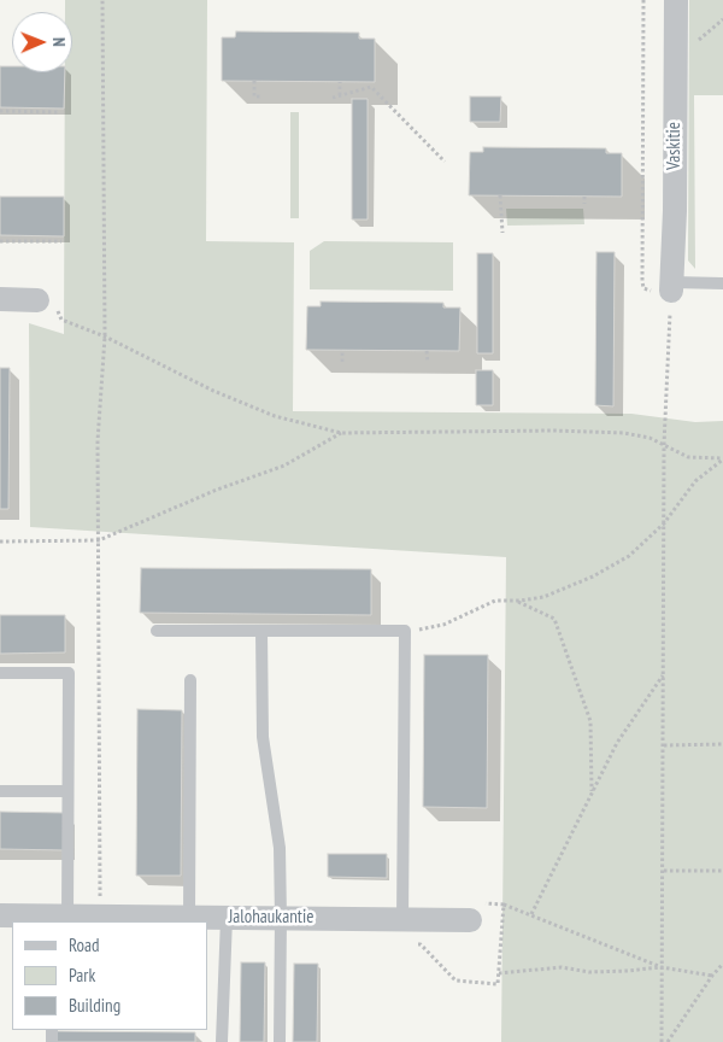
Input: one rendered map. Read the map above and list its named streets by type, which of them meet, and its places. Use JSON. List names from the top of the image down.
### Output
{
  "streets": {
    "street": ["Vaskitie", "Jalohaukantie"]
  },
  "legend": ["Road", "Park", "Building"],
  "north": "right"
}
